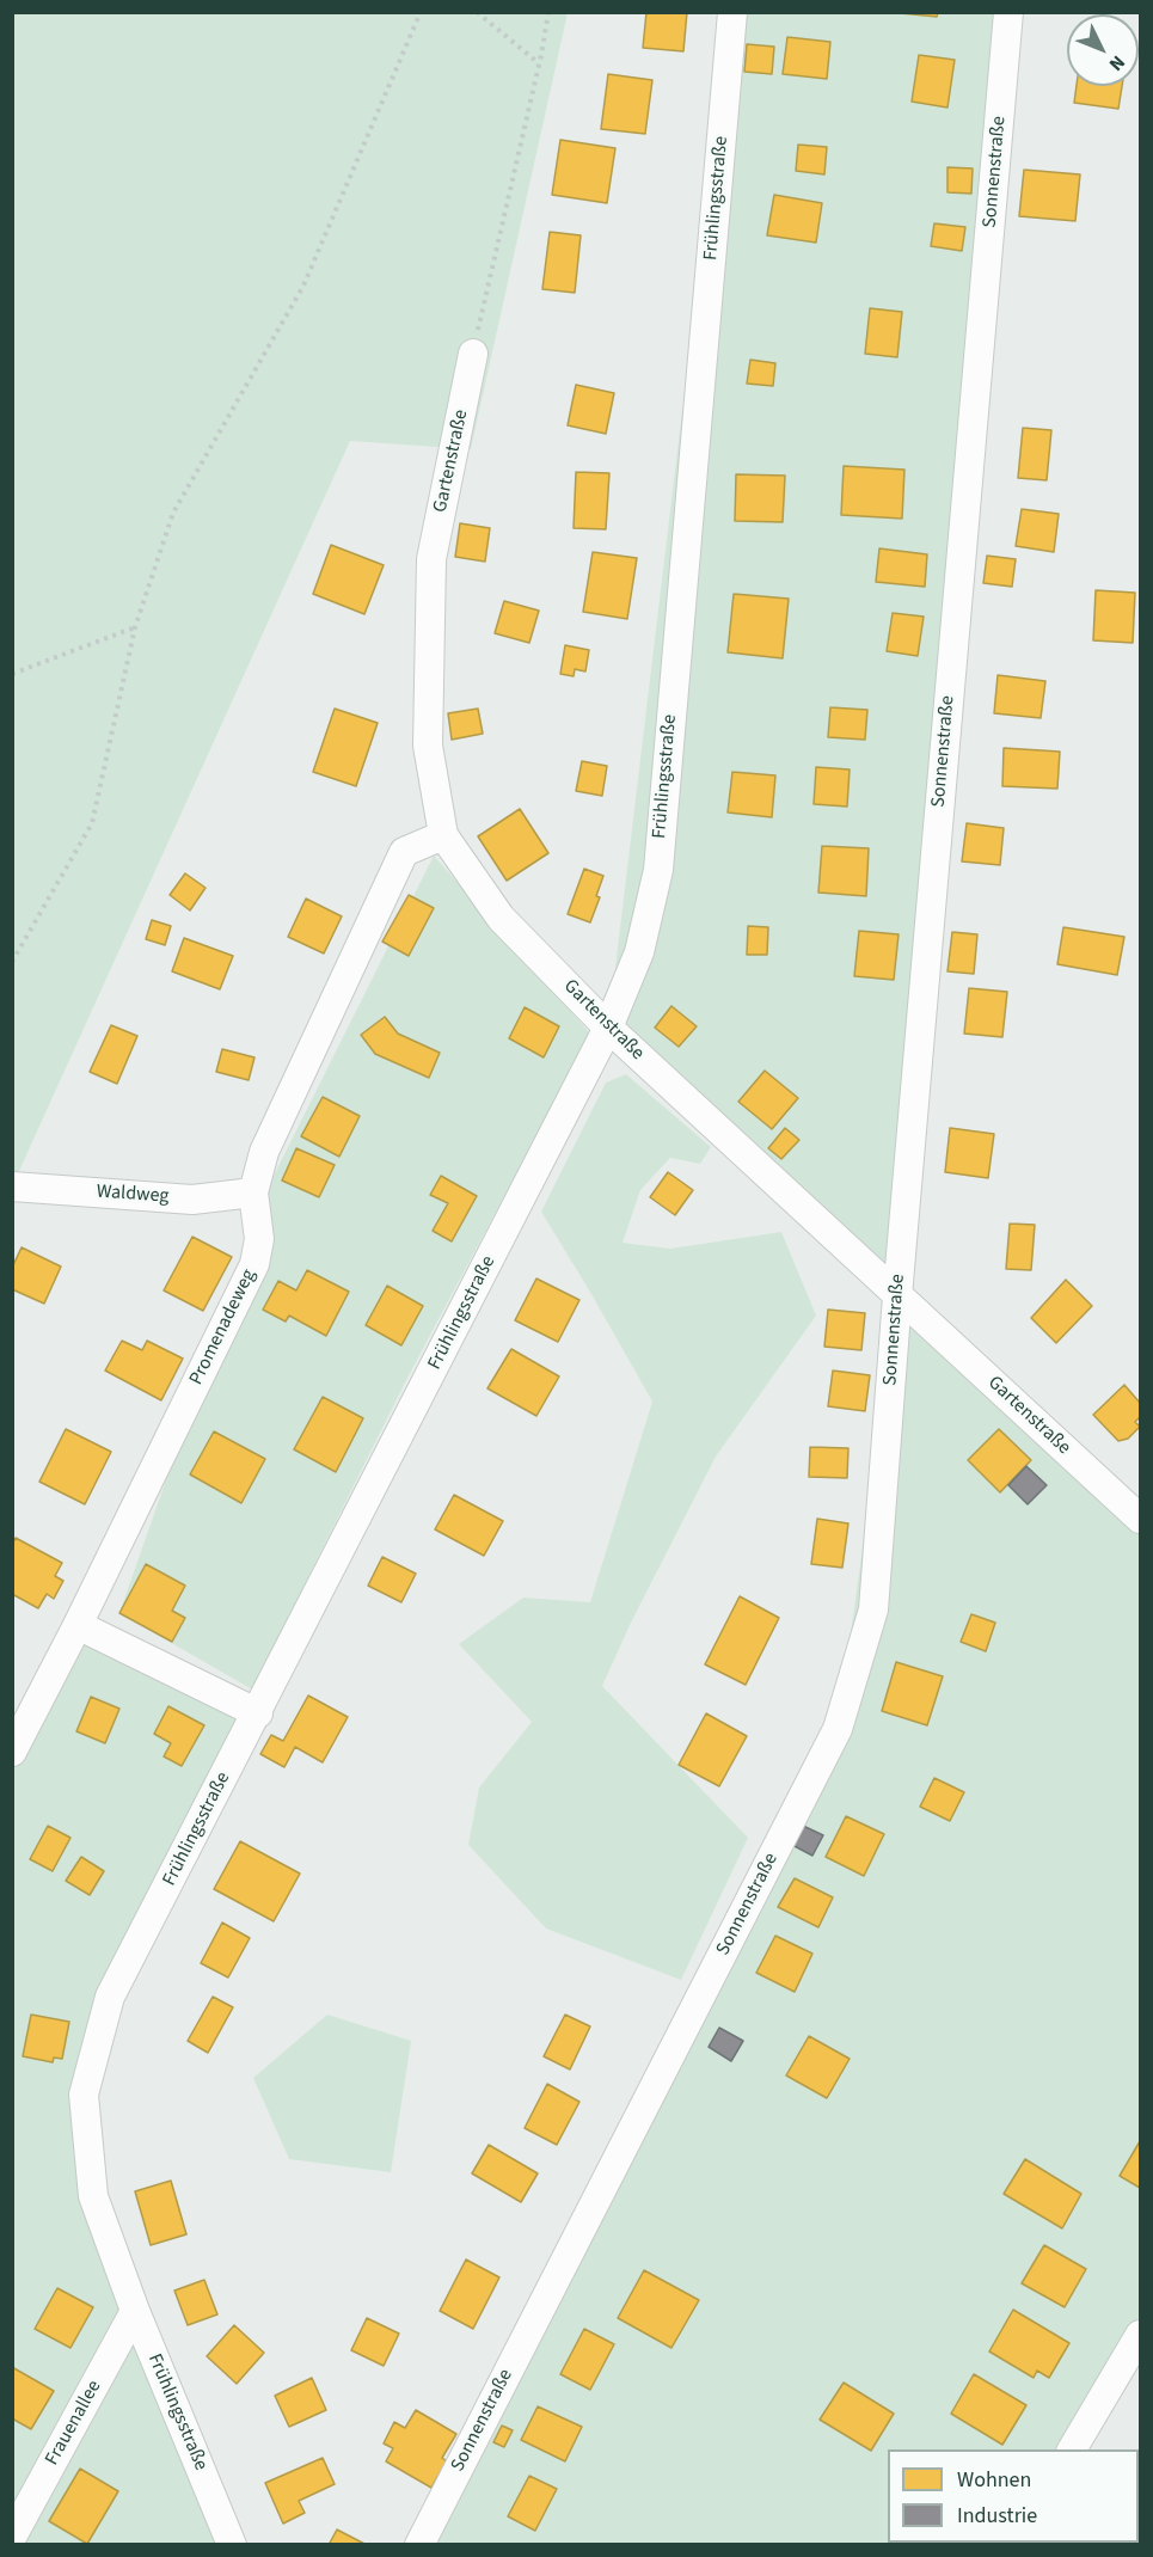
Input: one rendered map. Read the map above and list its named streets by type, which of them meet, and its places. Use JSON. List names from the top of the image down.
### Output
{
  "streets": {
    "street": [
      "Sonnenstraße",
      "Frühlingsstraße",
      "Gartenstraße",
      "Waldweg",
      "Promenadeweg",
      "Frauenallee"
    ]
  },
  "crossings": [
    ["Sonnenstraße", "Gartenstraße"],
    ["Frühlingsstraße", "Gartenstraße"],
    ["Frühlingsstraße", "Frauenallee"],
    ["Gartenstraße", "Promenadeweg"],
    ["Waldweg", "Promenadeweg"]
  ],
  "legend": ["Wohnen", "Industrie"],
  "north": "bottom right"
}
